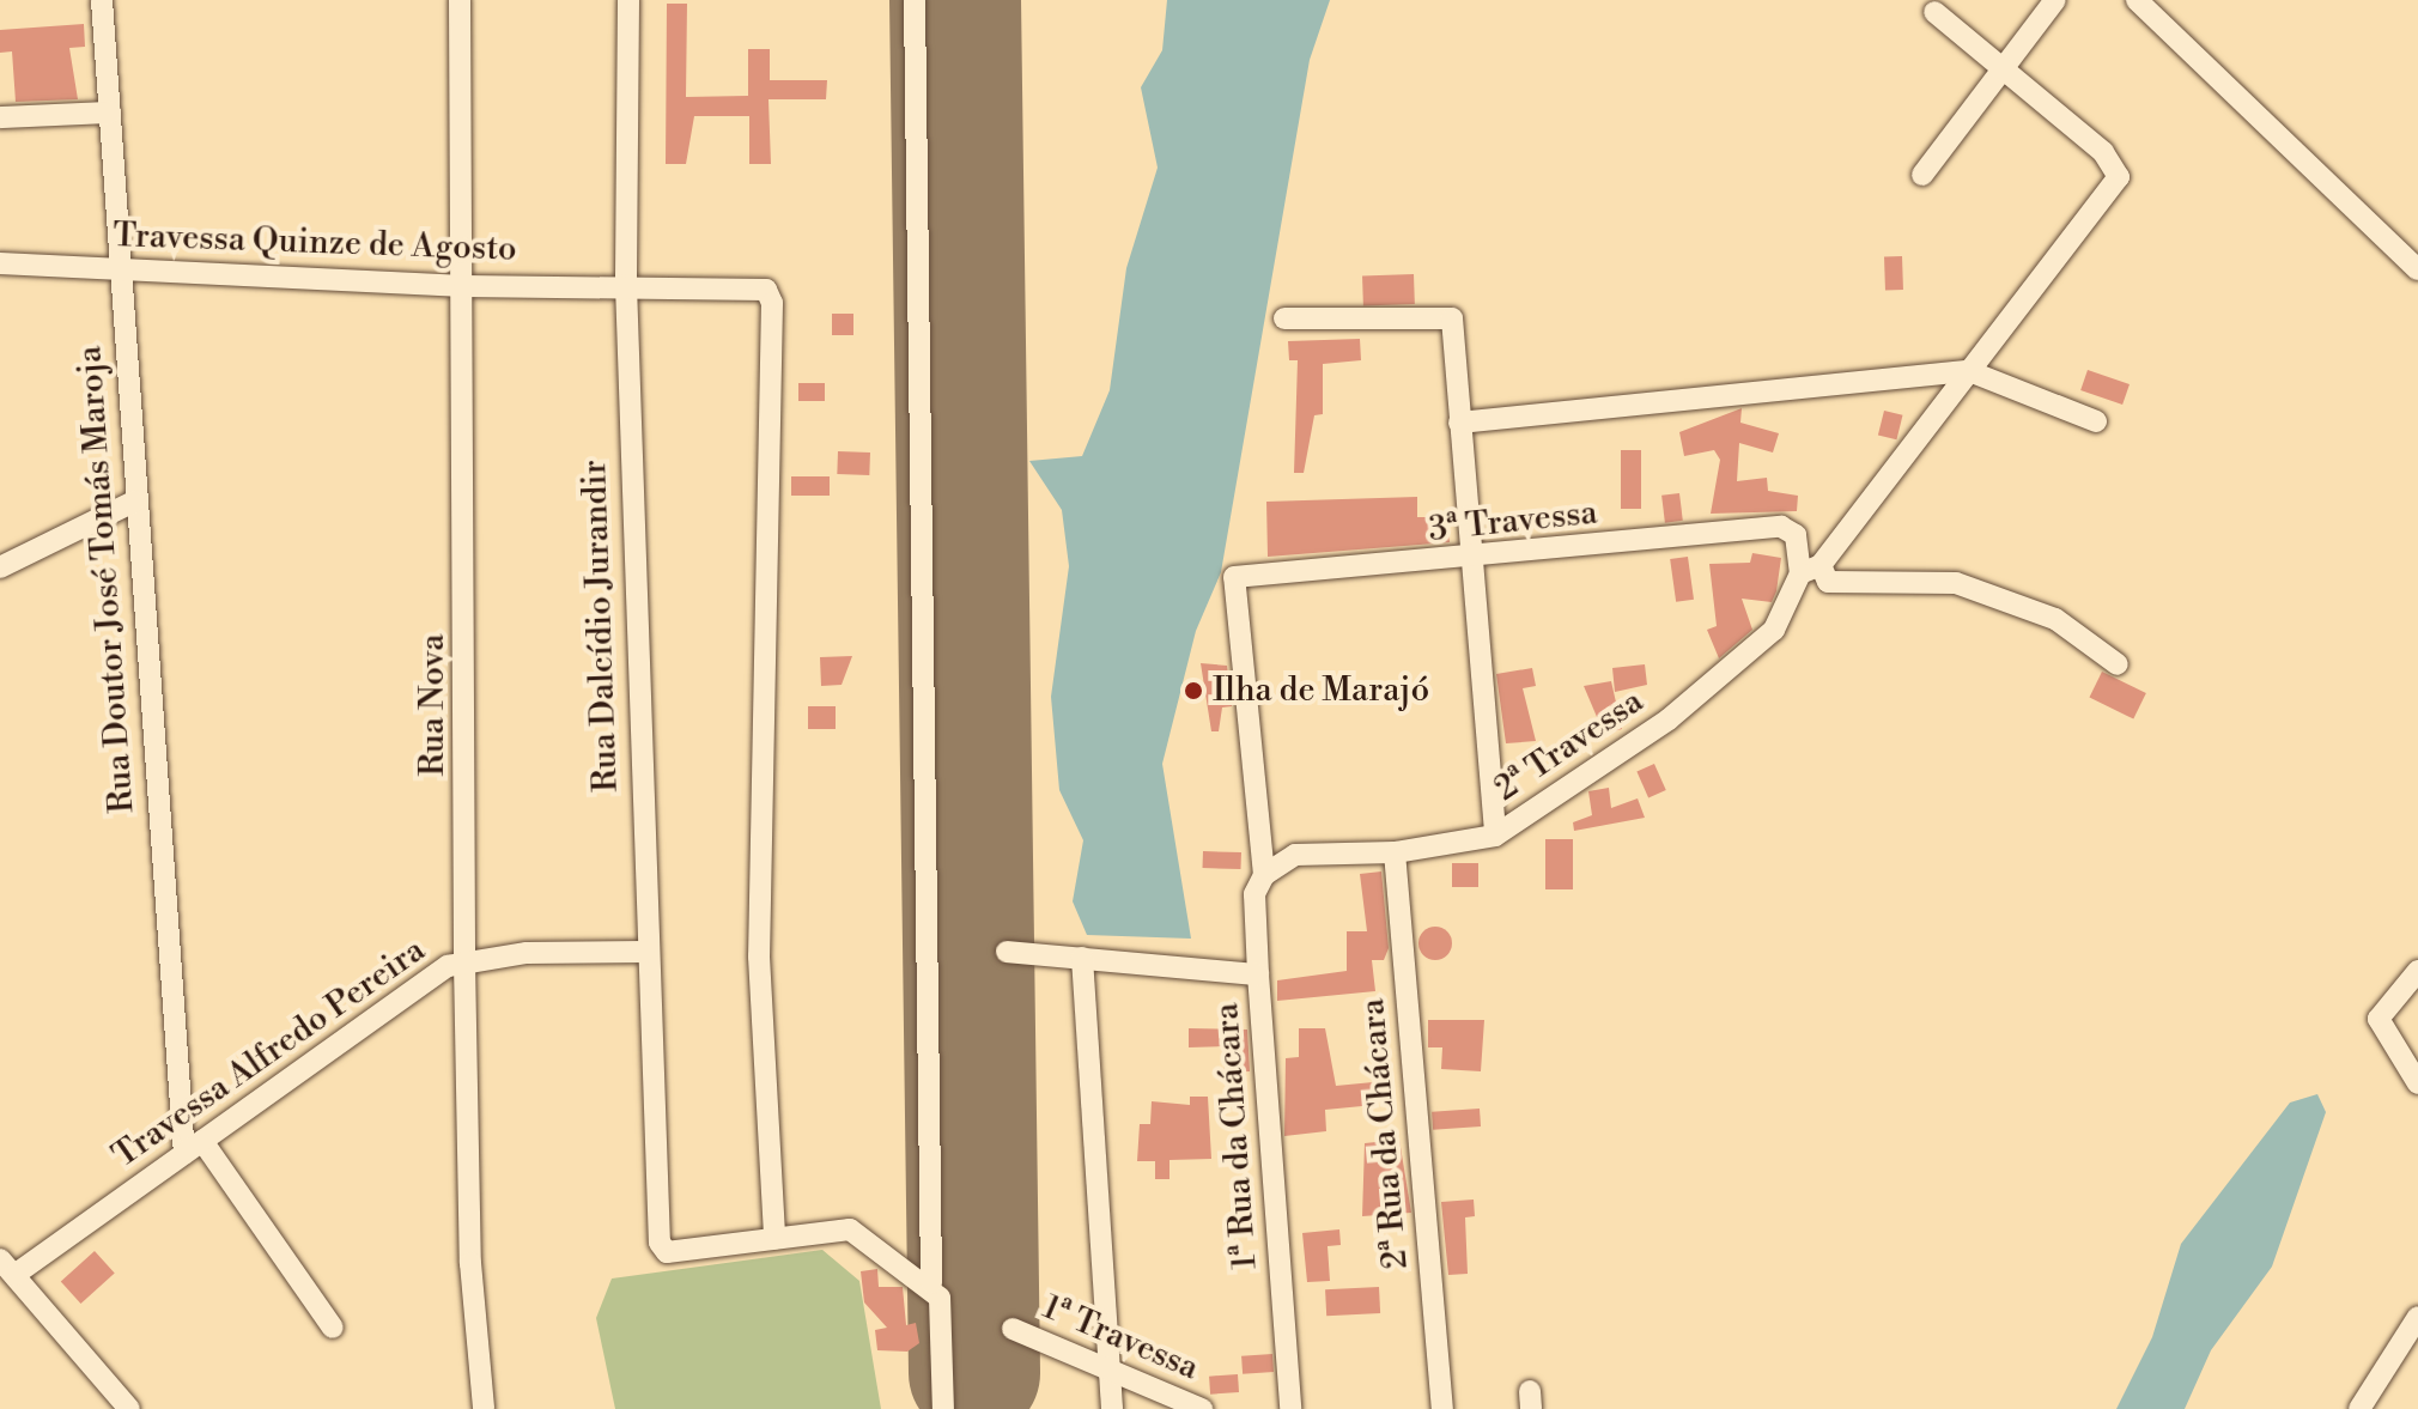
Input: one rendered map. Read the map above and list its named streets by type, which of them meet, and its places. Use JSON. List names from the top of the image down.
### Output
{
  "streets": {
    "street": [
      "Travessa Quinze de Agosto",
      "3ª Travessa",
      "Rua Doutor José Tomás Maroja",
      "Rua Dalcídio Jurandir",
      "Rua Nova",
      "2ª Travessa",
      "Travessa Alfredo Pereira",
      "2ª Rua da Chácara",
      "1ª Rua da Chácara",
      "1ª Travessa"
    ]
  },
  "crossings": [
    ["Travessa Quinze de Agosto", "Rua Doutor José Tomás Maroja"],
    ["Travessa Quinze de Agosto", "Rua Dalcídio Jurandir"],
    ["Travessa Quinze de Agosto", "Rua Nova"],
    ["3ª Travessa", "2ª Travessa"],
    ["3ª Travessa", "1ª Rua da Chácara"],
    ["Rua Doutor José Tomás Maroja", "Travessa Alfredo Pereira"],
    ["Rua Dalcídio Jurandir", "Travessa Alfredo Pereira"],
    ["Rua Nova", "Travessa Alfredo Pereira"],
    ["2ª Travessa", "2ª Rua da Chácara"],
    ["2ª Travessa", "1ª Rua da Chácara"]
  ],
  "places": ["Ilha de Marajó"]
}
